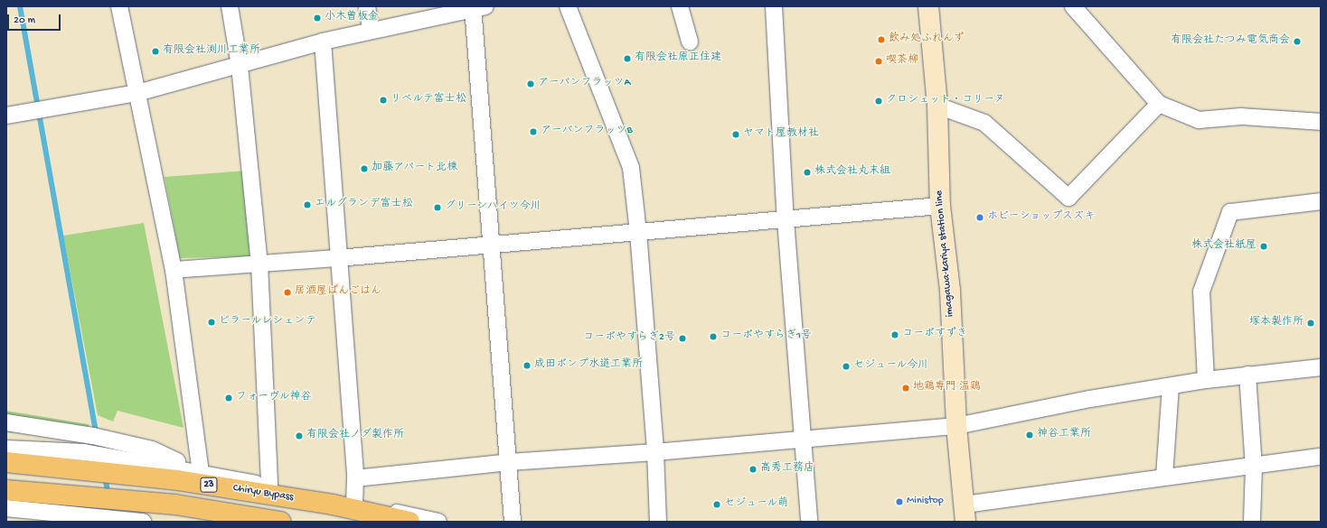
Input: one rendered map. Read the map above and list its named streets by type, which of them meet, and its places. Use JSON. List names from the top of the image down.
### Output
{
  "streets": {
    "highway": ["23", "Chiryu Bypass"],
    "main road": ["imagawa-kariya station line"]
  },
  "places": [
    "小木曽板金",
    "飲み処ふれんず",
    "有限会社たつみ電気商会",
    "有限会社渕川工業所",
    "有限会社原正住建",
    "喫茶柳",
    "アーバンフラッツA",
    "リベルテ富士松",
    "クロシェット・コリーヌ",
    "アーバンフラッツB",
    "ヤマト屋教材社",
    "加藤アパート北棟",
    "株式会社丸末組",
    "エルグランデ富士松",
    "グリーンハイツ今川",
    "ホビーショップスズキ",
    "株式会社紙屋",
    "居酒屋ばんごはん",
    "ピラールレシェンテ",
    "塚本製作所",
    "コーポすずき",
    "コーポやすらぎ1号",
    "コーポやすらぎ2号",
    "成田ポンプ水道工業所",
    "セジュール今川",
    "地鶏専門 温鶏",
    "フォーヴル神谷",
    "神谷工業所",
    "有限会社ノダ製作所",
    "高秀工務店",
    "Ministop",
    "セジュール萌"
  ],
  "scale_bar": "20 m"
}
